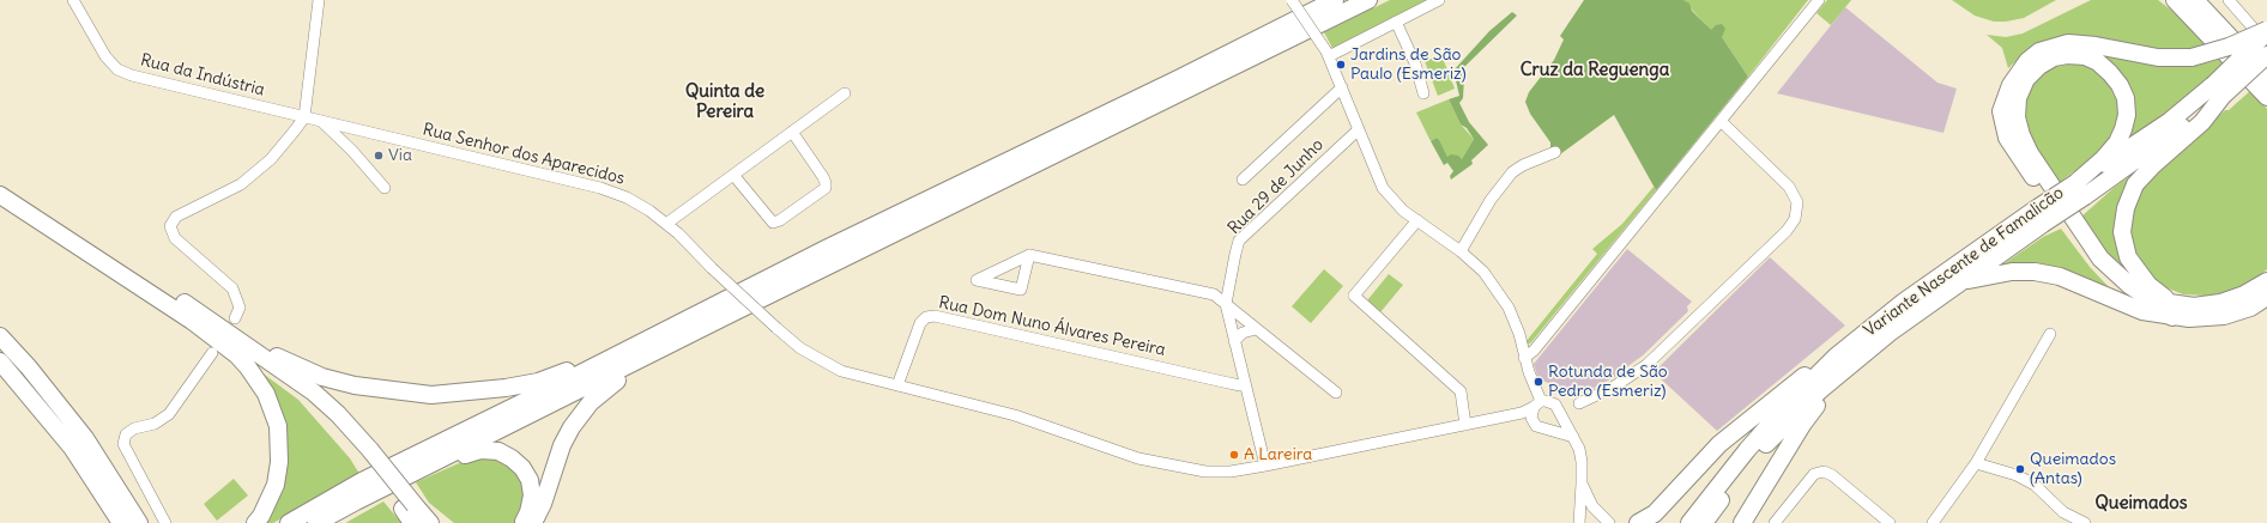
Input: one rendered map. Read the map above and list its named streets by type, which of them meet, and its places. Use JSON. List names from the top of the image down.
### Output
{
  "streets": {
    "highway": ["Variante Nascente de Famalicão"],
    "street": [
      "Rua da Indústria",
      "Rua Senhor dos Aparecidos",
      "Rua 29 de Junho",
      "Rua Dom Nuno Álvares Pereira"
    ]
  },
  "crossings": [
    ["Rua da Indústria", "Rua Senhor dos Aparecidos"],
    ["Rua Senhor dos Aparecidos", "Rua Dom Nuno Álvares Pereira"]
  ],
  "districts": ["Cruz da Reguenga", "Quinta de Pereira", "Queimados"],
  "places": [
    "Jardins de São Paulo (Esmeriz)",
    "Via",
    "Rotunda de São Pedro (Esmeriz)",
    "A Lareira",
    "Queimados (Antas)"
  ]
}
